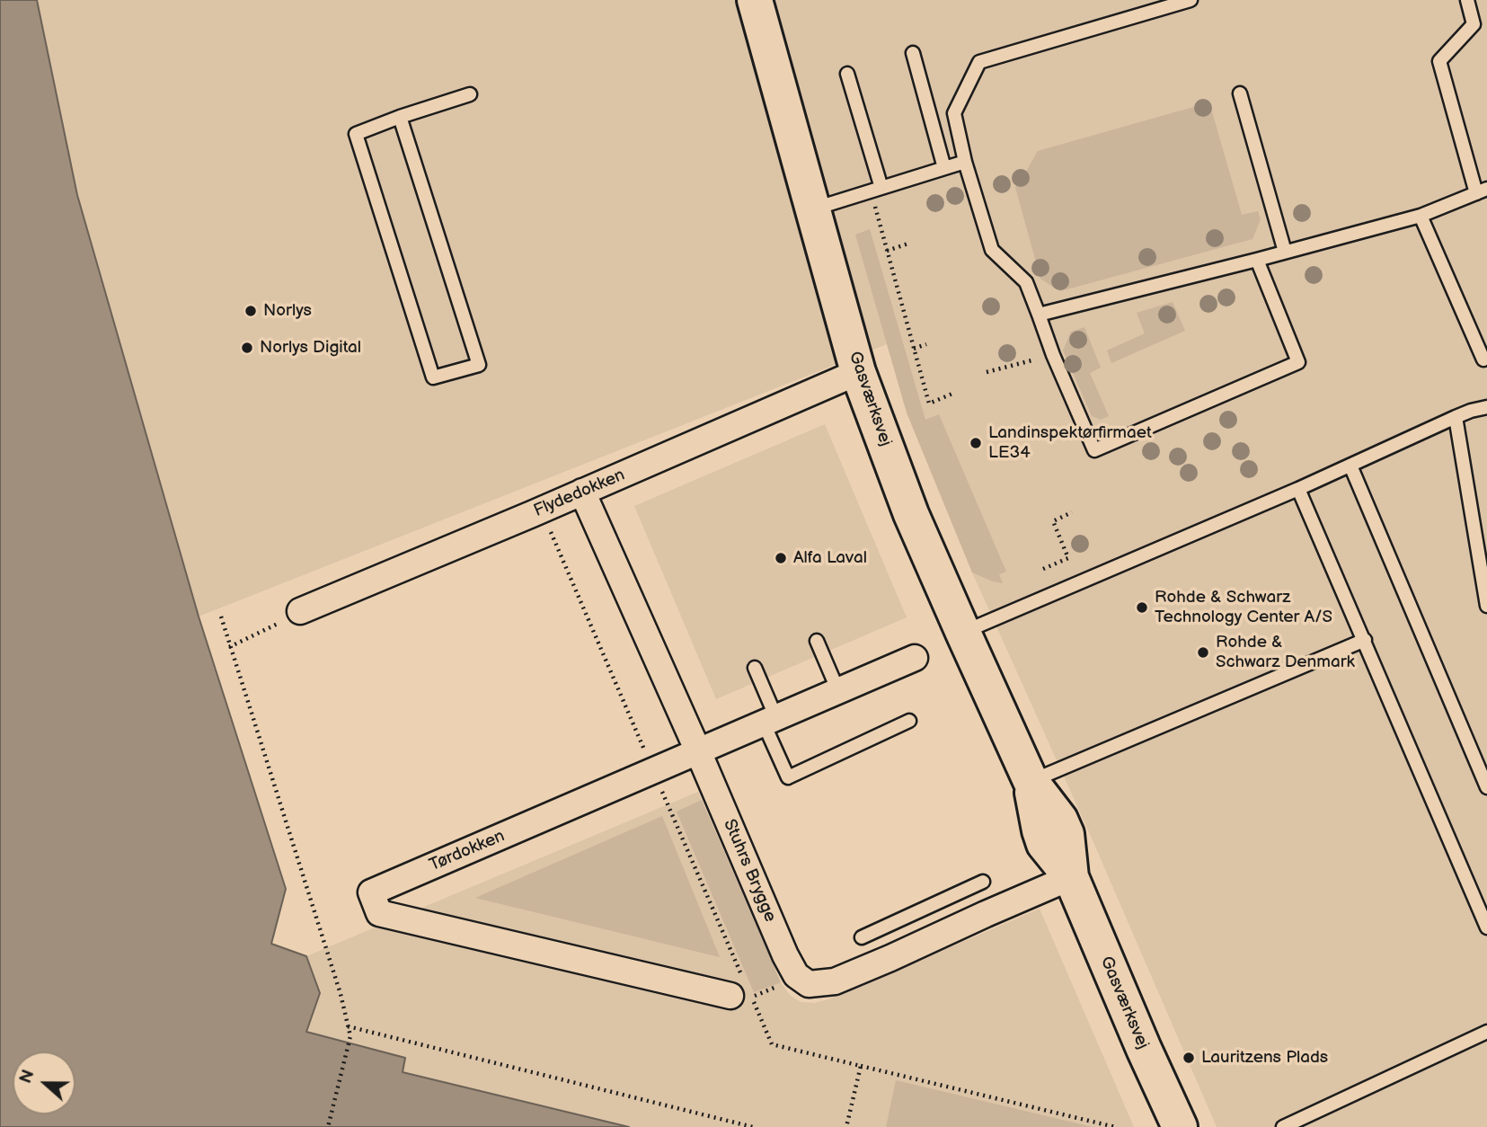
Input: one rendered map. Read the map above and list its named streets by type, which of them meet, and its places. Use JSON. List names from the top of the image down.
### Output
{
  "streets": {
    "street": [
      "Gasværksvej",
      "Flydedokken",
      "Tørdokken",
      "Stuhrs Brygge"
    ]
  },
  "crossings": [
    ["Gasværksvej", "Flydedokken"],
    ["Flydedokken", "Stuhrs Brygge"],
    ["Tørdokken", "Stuhrs Brygge"]
  ],
  "places": [
    "Norlys",
    "Norlys Digital",
    "Landinspektørfirmaet LE34",
    "Alfa Laval",
    "Rohde & Schwarz Technology Center A/S",
    "Rohde & Schwarz Denmark",
    "Lauritzens Plads"
  ],
  "north": "left"
}
